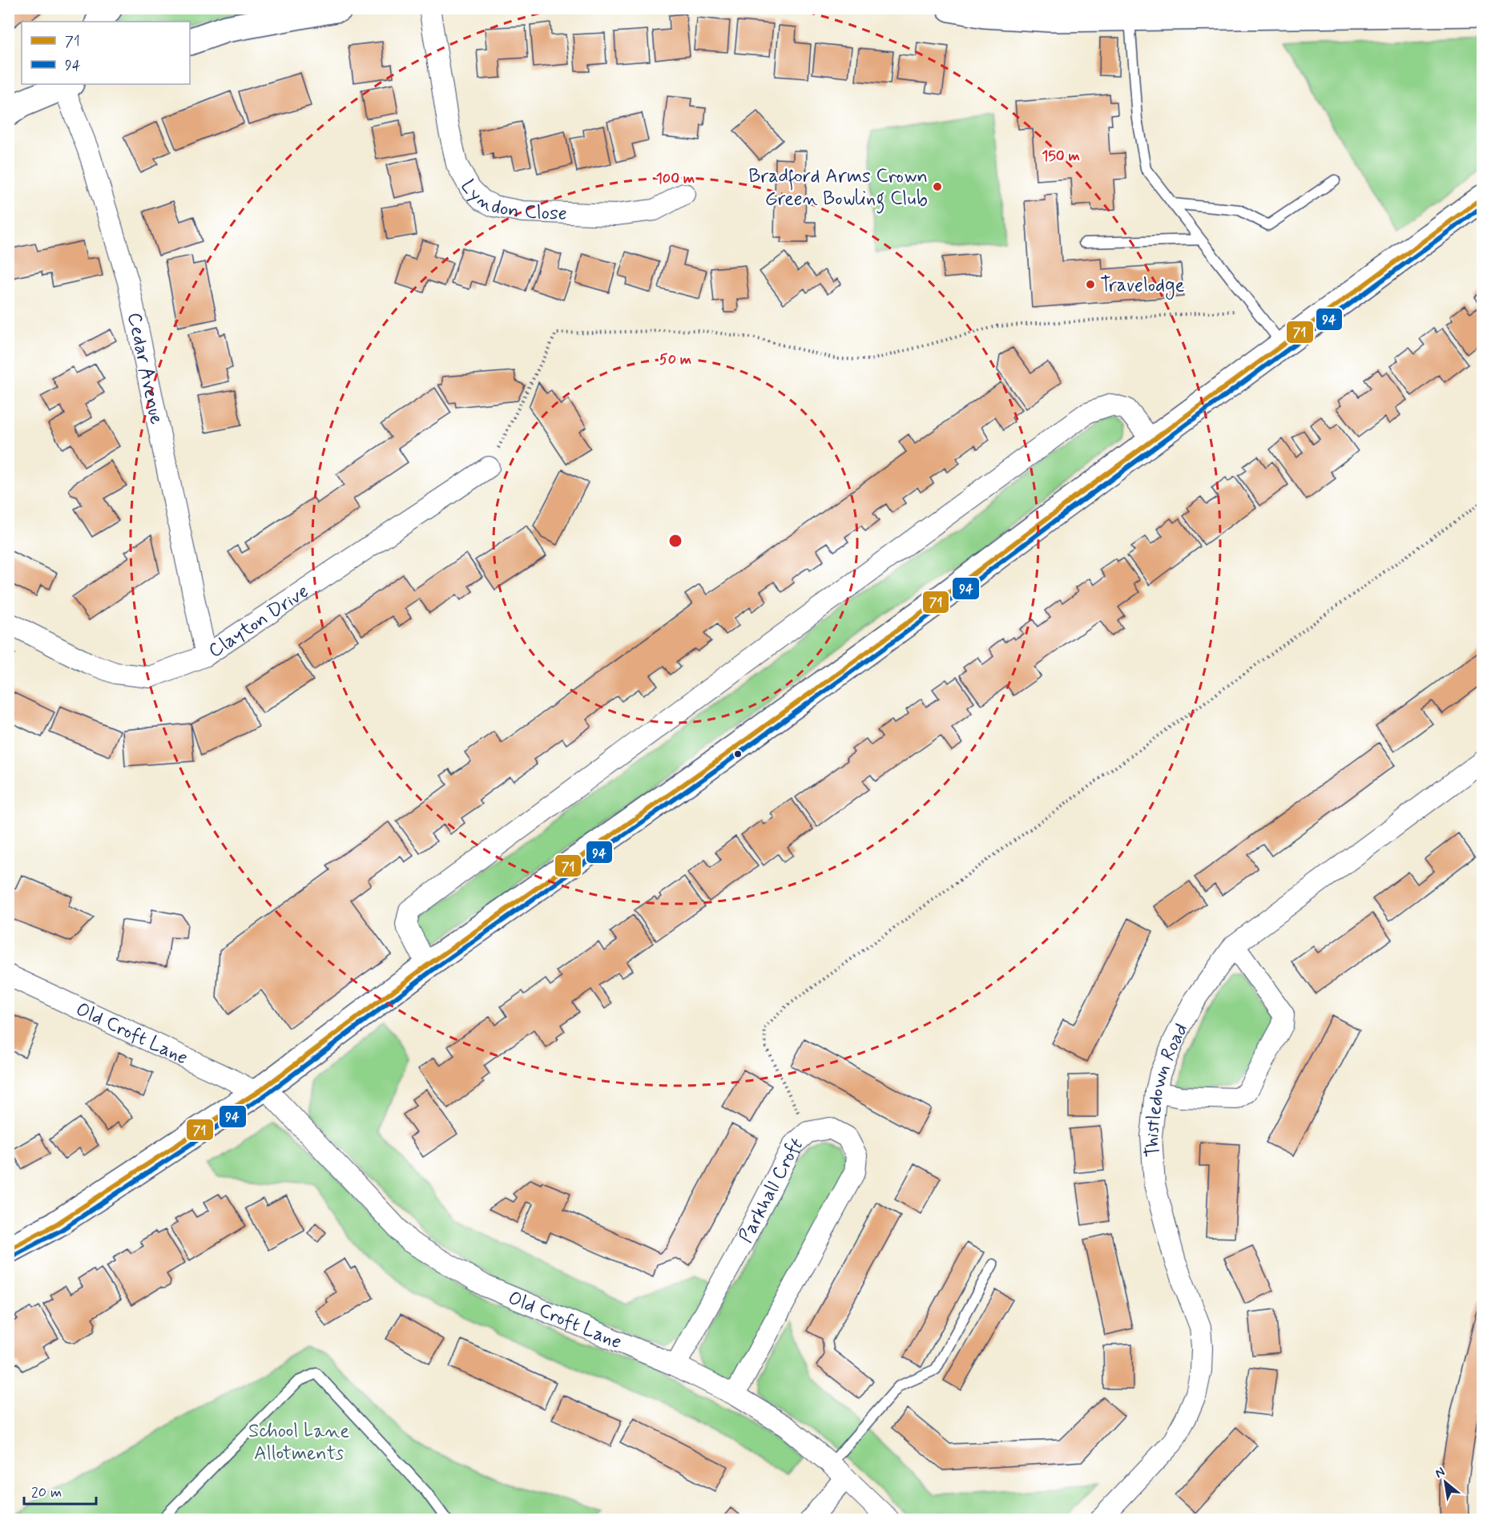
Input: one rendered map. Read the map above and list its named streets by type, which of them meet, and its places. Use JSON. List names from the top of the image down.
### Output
{
  "streets": {
    "street": [
      "Lyndon Close",
      "Cedar Avenue",
      "Clayton Drive",
      "Old Croft Lane",
      "Thistledown Road",
      "Parkhall Croft"
    ]
  },
  "crossings": [
    ["Cedar Avenue", "Clayton Drive"],
    ["Old Croft Lane", "Parkhall Croft"]
  ],
  "parks": ["School Lane Allotments"],
  "places": ["Bradford Arms Crown Green Bowling Club", "Travelodge"],
  "lines": ["transit line 71", "transit line 94"],
  "legend": ["71", "94"],
  "scale_bar": "20 m",
  "north": "top left",
  "rings": ["150 m", "100 m", "50 m"]
}
